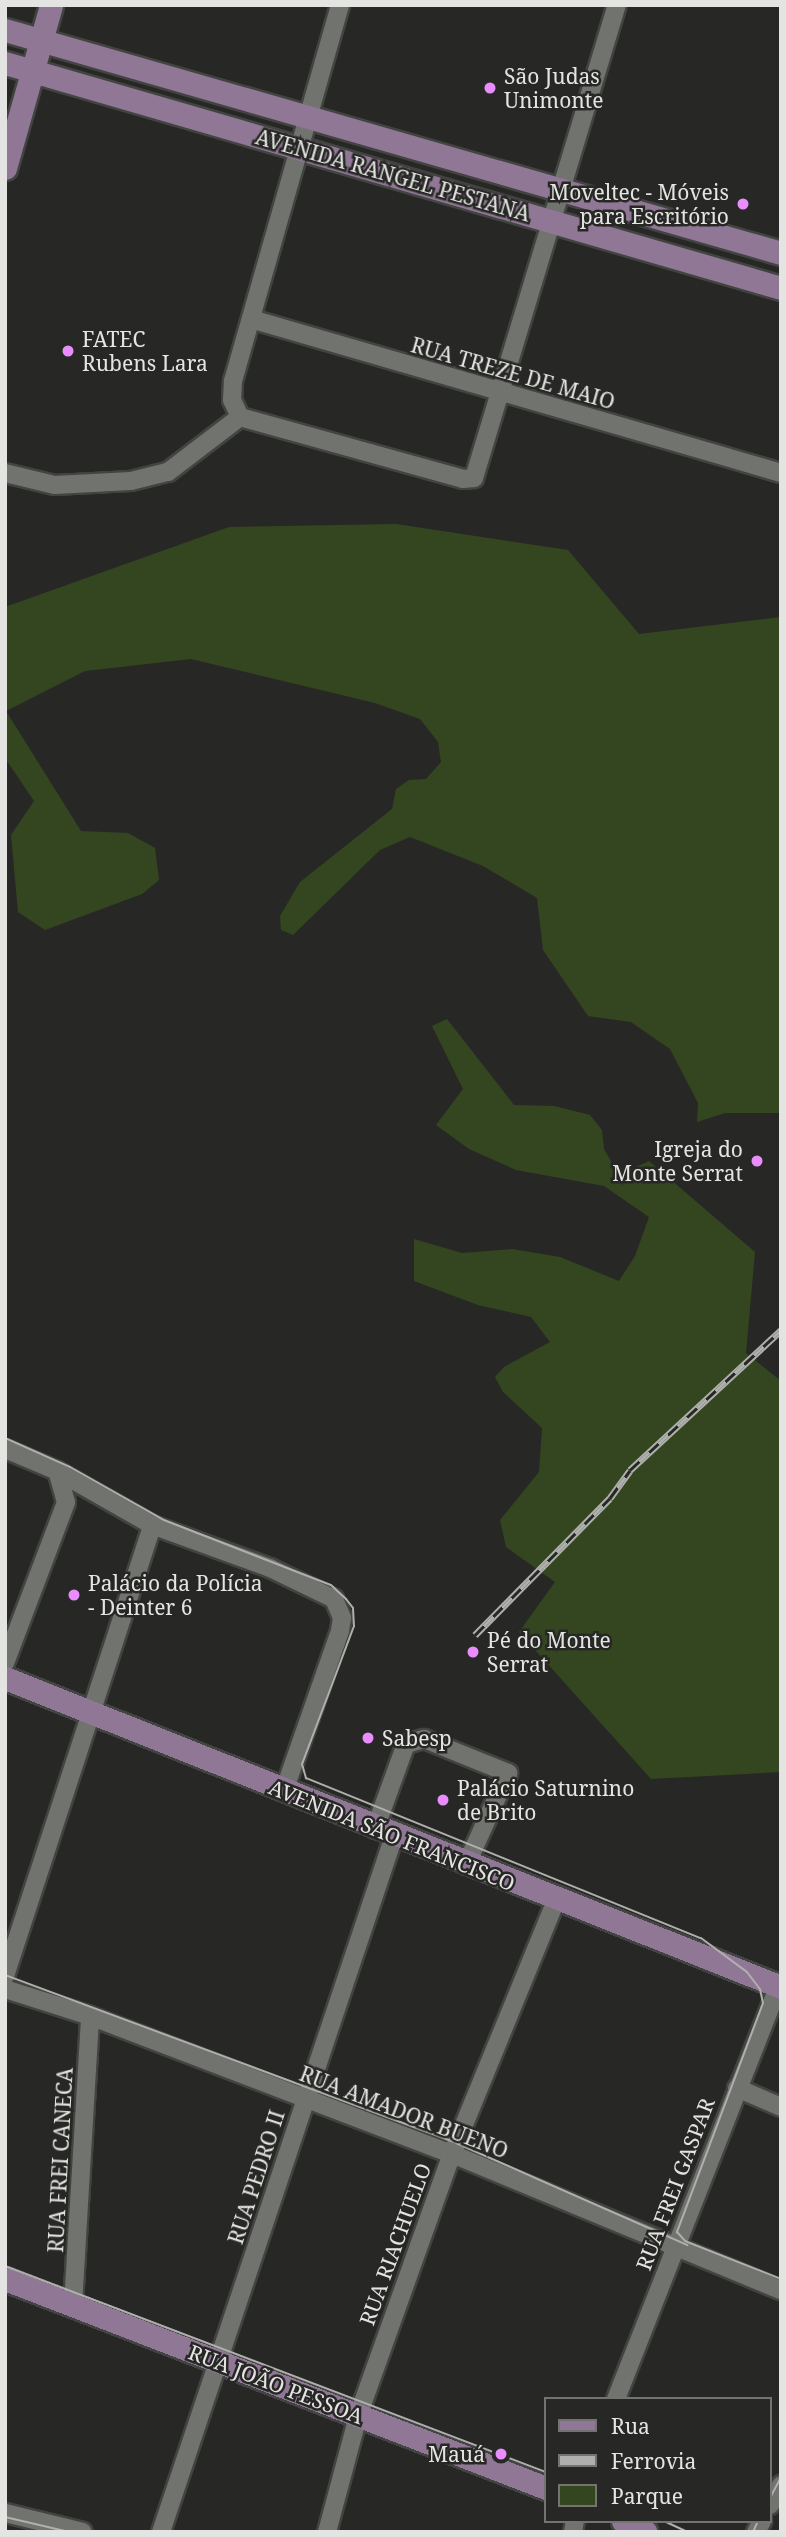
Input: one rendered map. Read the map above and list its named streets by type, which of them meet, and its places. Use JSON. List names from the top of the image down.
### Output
{
  "streets": {
    "main road": ["AVENIDA RANGEL PESTANA", "AVENIDA SÃO FRANCISCO", "RUA JOÃO PESSOA"],
    "street": [
      "RUA TREZE DE MAIO",
      "RUA AMADOR BUENO",
      "RUA FREI CANECA",
      "RUA PEDRO II",
      "RUA FREI GASPAR",
      "RUA RIACHUELO"
    ]
  },
  "crossings": [
    ["AVENIDA SÃO FRANCISCO", "RUA PEDRO II"],
    ["AVENIDA SÃO FRANCISCO", "RUA FREI GASPAR"],
    ["AVENIDA SÃO FRANCISCO", "RUA RIACHUELO"],
    ["RUA AMADOR BUENO", "RUA FREI CANECA"],
    ["RUA AMADOR BUENO", "RUA PEDRO II"],
    ["RUA AMADOR BUENO", "RUA FREI GASPAR"],
    ["RUA AMADOR BUENO", "RUA RIACHUELO"],
    ["RUA FREI CANECA", "RUA JOÃO PESSOA"],
    ["RUA PEDRO II", "RUA JOÃO PESSOA"],
    ["RUA RIACHUELO", "RUA JOÃO PESSOA"]
  ],
  "places": [
    "São Judas Unimonte",
    "Moveltec - Móveis para Escritório",
    "FATEC Rubens Lara",
    "Igreja do Monte Serrat",
    "Palácio da Polícia - Deinter 6",
    "Pé do Monte Serrat",
    "Sabesp",
    "Palácio Saturnino de Brito",
    "Mauá"
  ],
  "legend": ["Rua", "Ferrovia", "Parque"]
}
